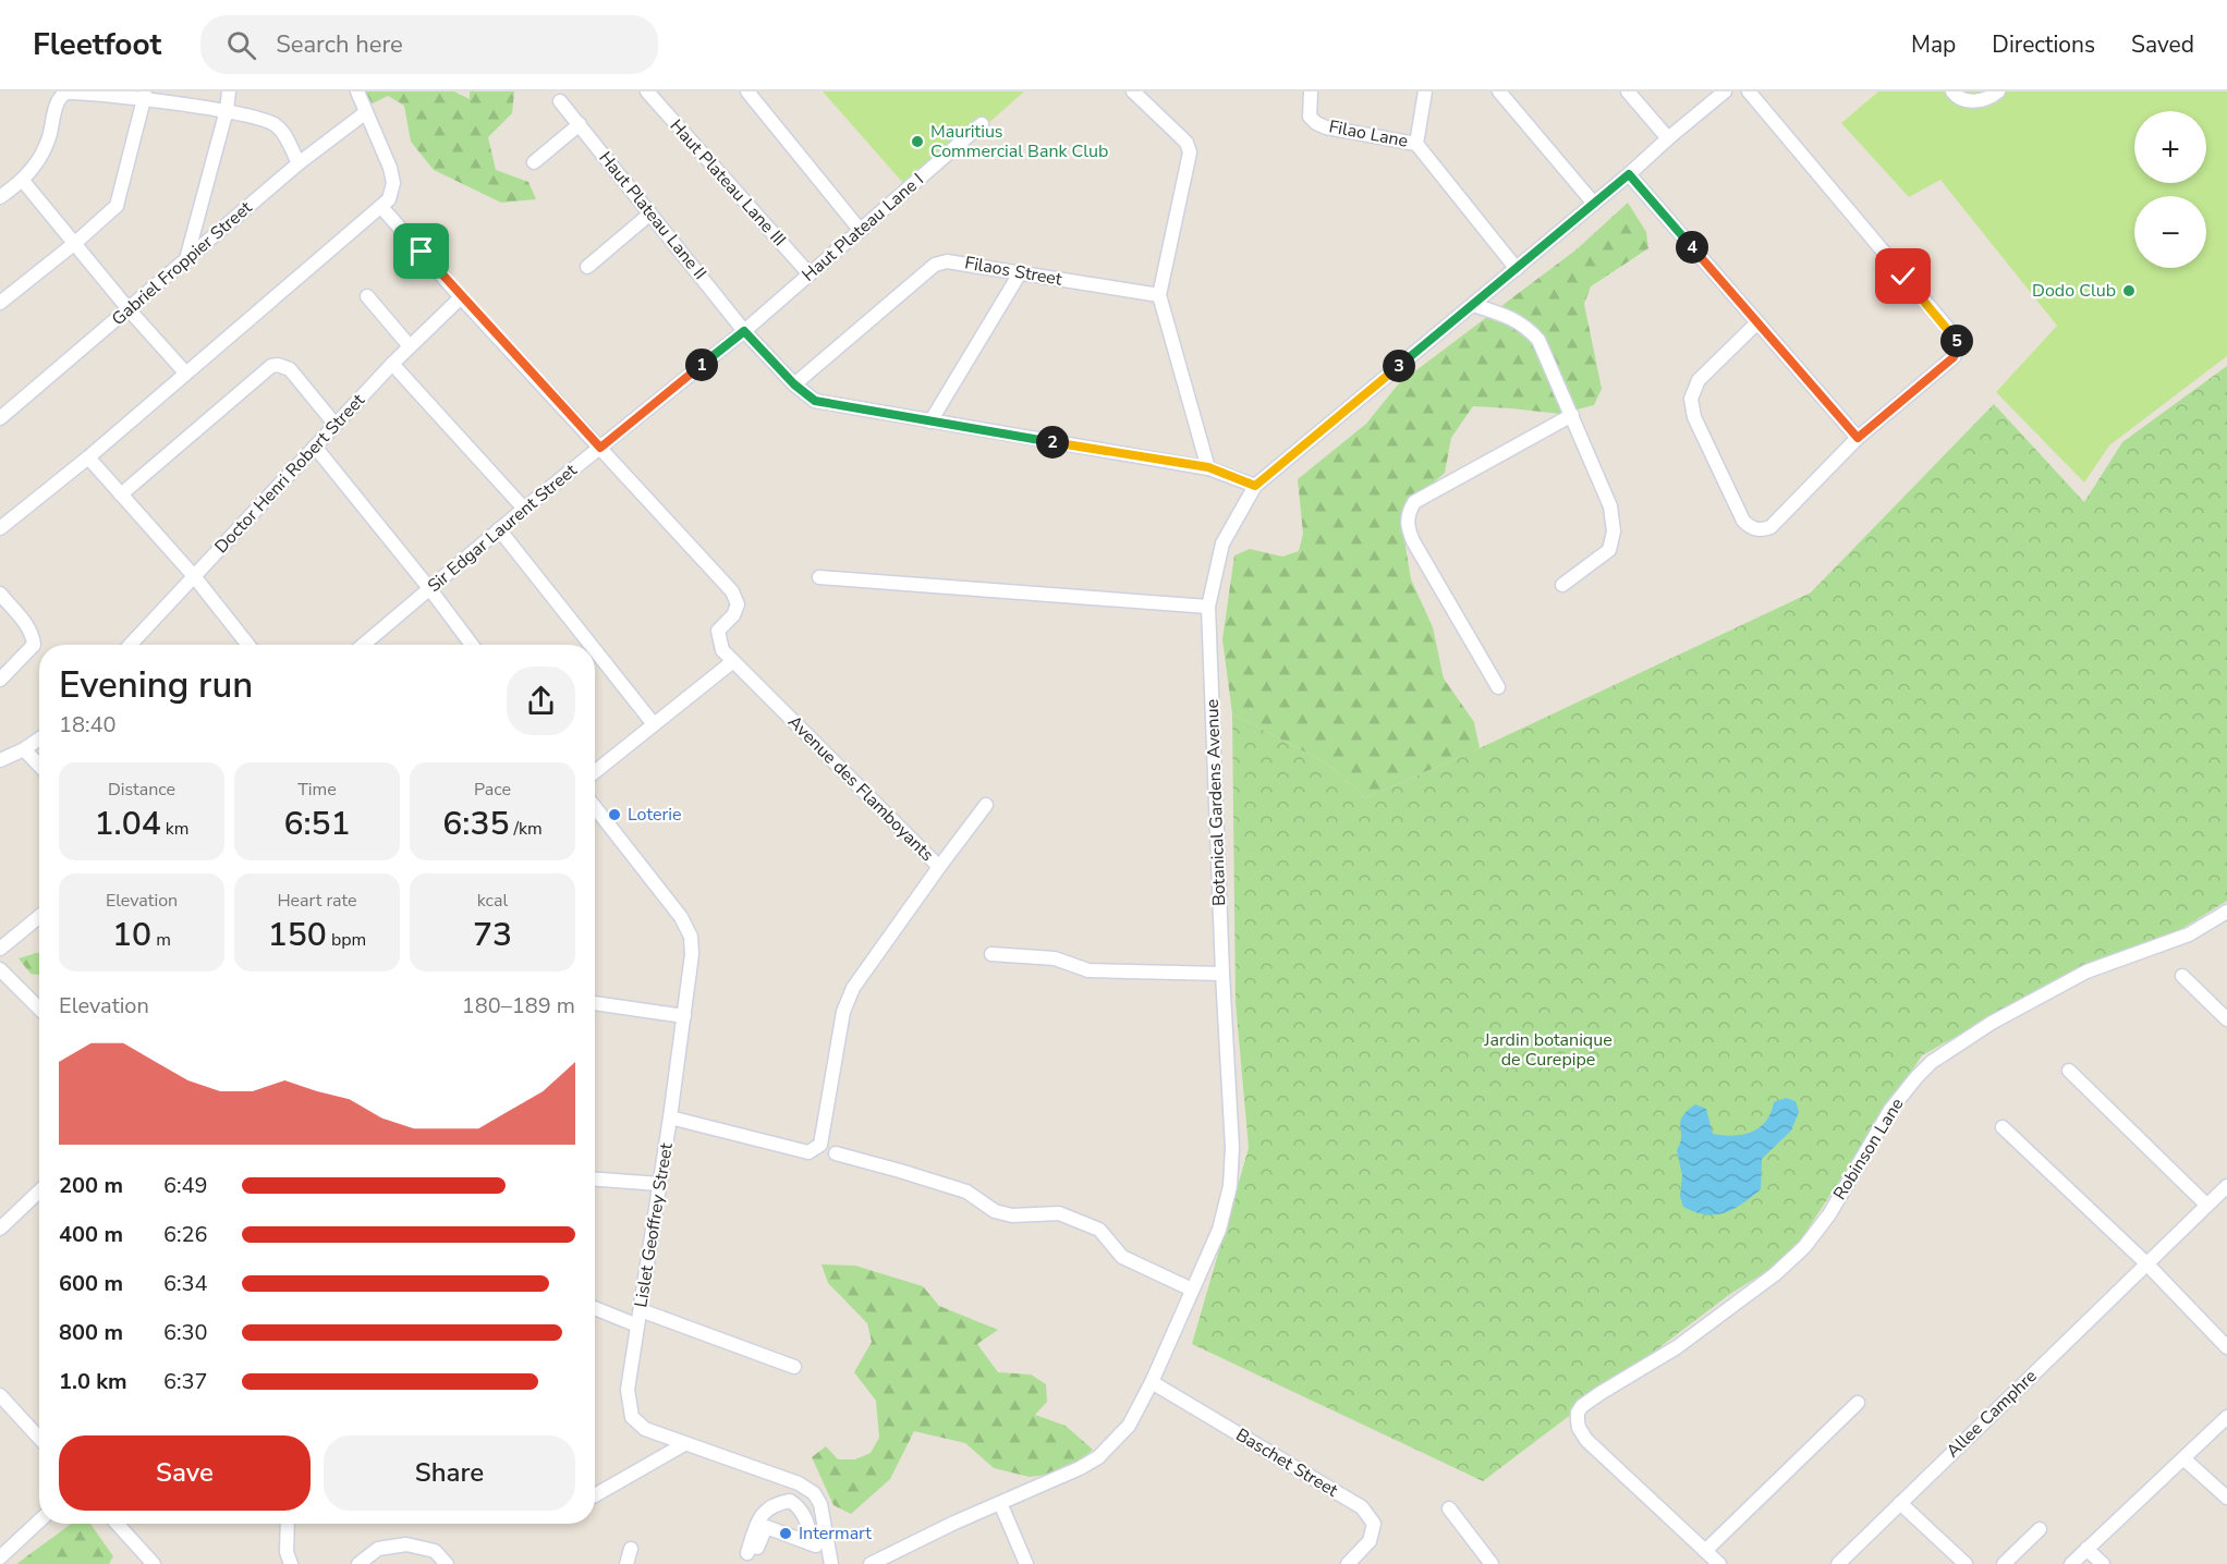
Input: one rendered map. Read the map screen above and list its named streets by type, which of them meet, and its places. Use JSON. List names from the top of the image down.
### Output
{
  "streets": {
    "street": [
      "Filao Lane",
      "Haut Plateau Lane III",
      "Haut Plateau Lane II",
      "Haut Plateau Lane I",
      "Gabriel Froppier Street",
      "Filaos Street",
      "Doctor Henri Robert Street",
      "Sir Edgar Laurent Street",
      "Avenue des Flamboyants",
      "Botanical Gardens Avenue",
      "Robinson Lane",
      "Lislet Geoffrey Street",
      "Allee Camphre",
      "Baschet Street"
    ]
  },
  "crossings": [
    ["Haut Plateau Lane III", "Haut Plateau Lane I"],
    ["Haut Plateau Lane II", "Haut Plateau Lane I"],
    ["Haut Plateau Lane II", "Filaos Street"],
    ["Haut Plateau Lane II", "Sir Edgar Laurent Street"],
    ["Haut Plateau Lane II", "Botanical Gardens Avenue"],
    ["Haut Plateau Lane I", "Sir Edgar Laurent Street"],
    ["Sir Edgar Laurent Street", "Avenue des Flamboyants"],
    ["Avenue des Flamboyants", "Lislet Geoffrey Street"],
    ["Botanical Gardens Avenue", "Baschet Street"]
  ],
  "parks": ["Jardin botanique de Curepipe"],
  "places": [
    "Mauritius Commercial Bank Club",
    "Dodo Club",
    "Loterie",
    "Intermart"
  ],
  "page": {
    "header": "Fleetfoot",
    "search": "Search here",
    "nav": ["Map", "Directions", "Saved"],
    "map_buttons": ["+", "−"],
    "pins": [
      "4",
      "5",
      "1",
      "3",
      "2"
    ],
    "heading": ["Evening run", "18:40"],
    "stats": [
      ["Distance", "1.04 km"],
      ["Time", "6:51"],
      ["Pace", "6:35 /km"],
      ["Elevation", "10 m"],
      ["Heart rate", "150 bpm"],
      ["kcal", "73"]
    ],
    "chart": ["Elevation", "180–189 m"],
    "list": [
      {
        "name": "200 m",
        "note": "6:49"
      },
      {
        "name": "400 m",
        "note": "6:26"
      },
      {
        "name": "600 m",
        "note": "6:34"
      },
      {
        "name": "800 m",
        "note": "6:30"
      },
      {
        "name": "1.0 km",
        "note": "6:37"
      }
    ],
    "buttons": ["Save", "Share"]
  }
}
